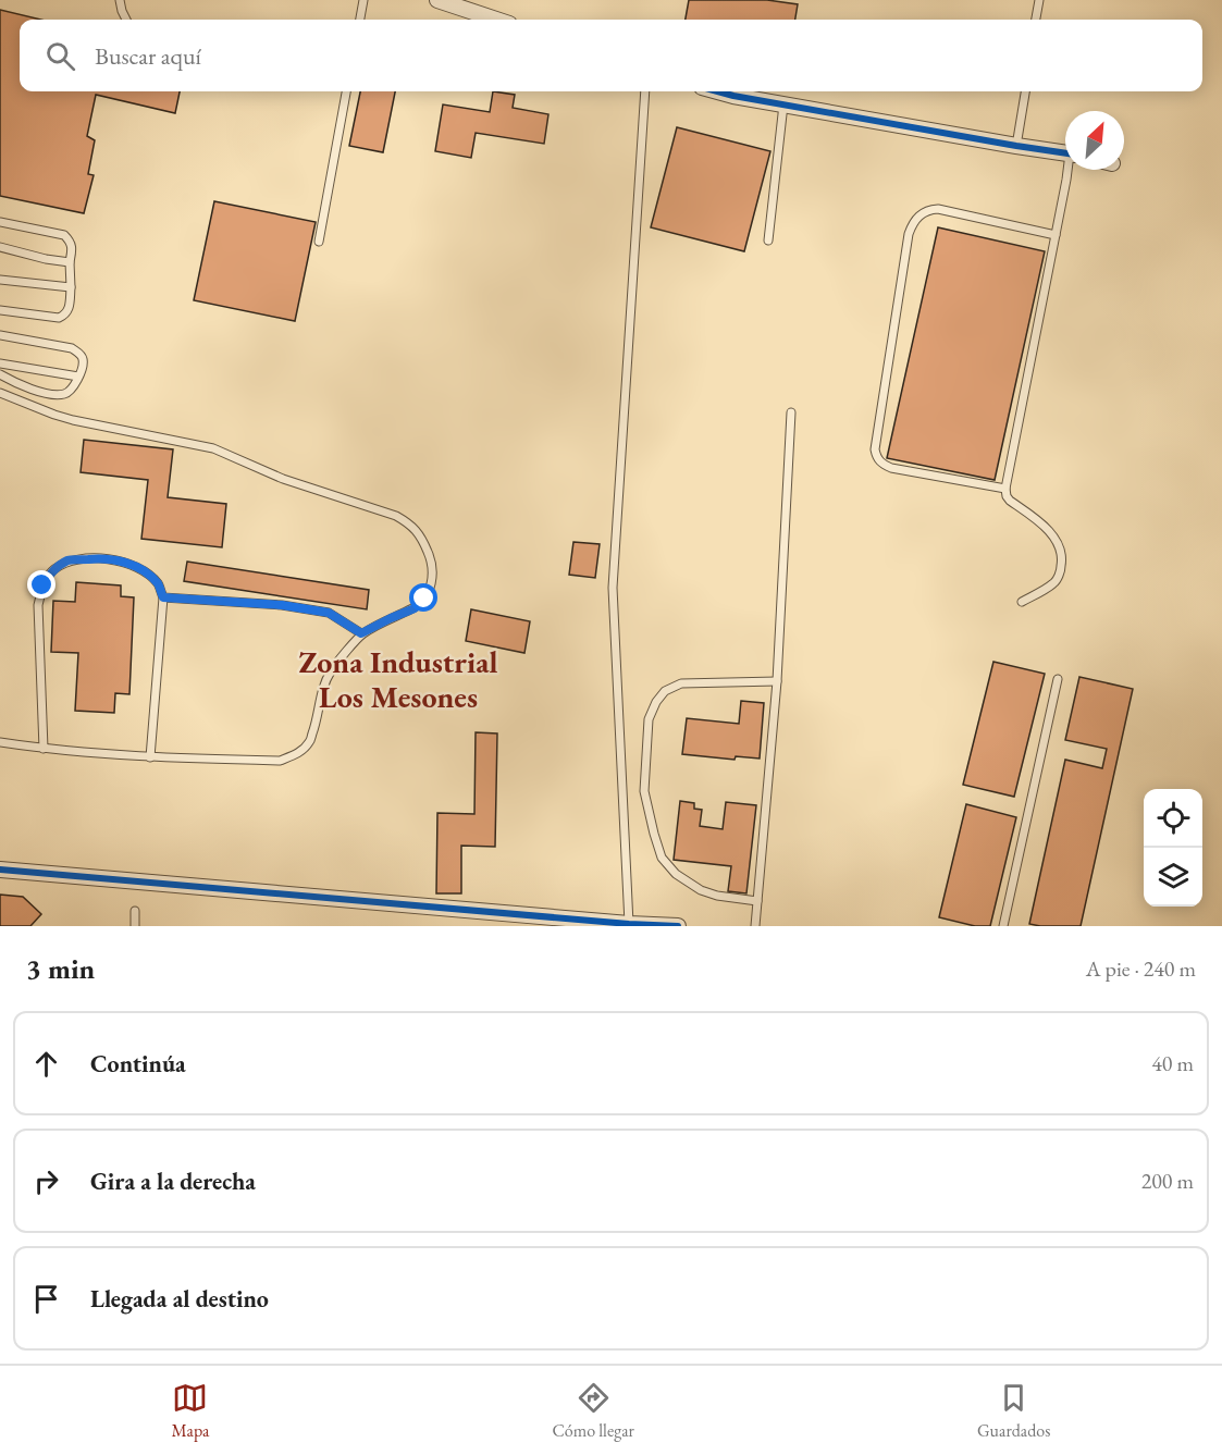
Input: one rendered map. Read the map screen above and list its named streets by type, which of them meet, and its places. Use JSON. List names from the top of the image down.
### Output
{
  "districts": ["Zona Industrial Los Mesones"],
  "north": "top right",
  "page": {
    "search": "Buscar aquí",
    "heading": ["3 min", "A pie · 240 m"],
    "list": [
      ["Continúa", "40 m"],
      ["Gira a la derecha", "200 m"],
      "Llegada al destino"
    ],
    "nav": ["Mapa", "Cómo llegar", "Guardados"]
  }
}
